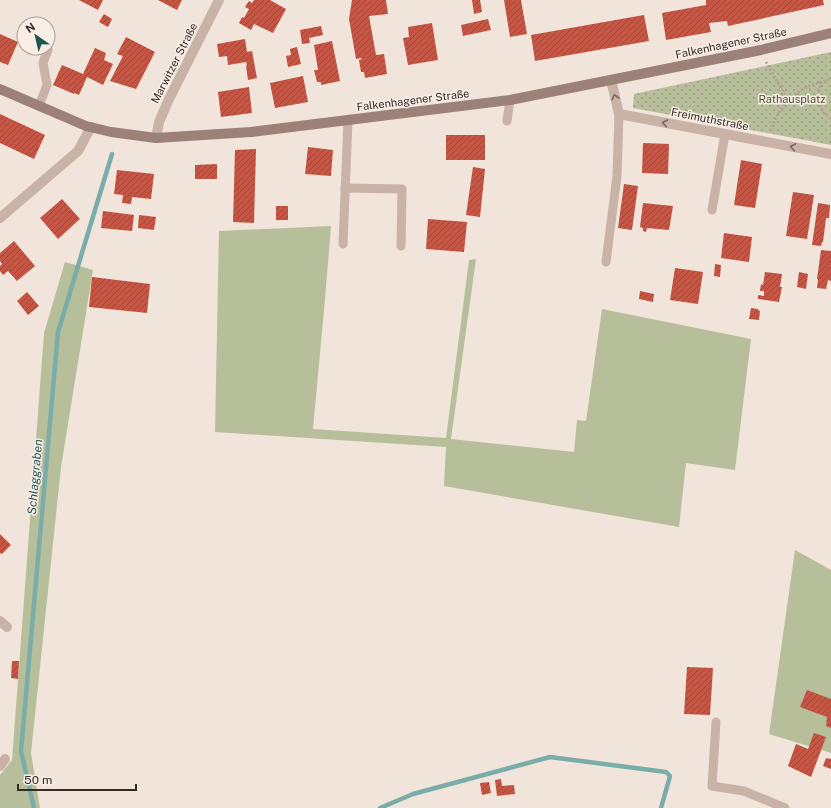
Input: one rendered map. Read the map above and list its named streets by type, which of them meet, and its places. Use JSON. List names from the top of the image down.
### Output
{
  "streets": {
    "main road": ["Falkenhagener Straße"],
    "street": ["Marwitzer Straße", "Freimuthstraße"]
  },
  "crossings": [
    ["Falkenhagener Straße", "Marwitzer Straße"]
  ],
  "one_way": ["Freimuthstraße"],
  "water": ["Schlaggraben"],
  "parks": ["Rathausplatz"],
  "scale_bar": "50 m",
  "north": "top left"
}
